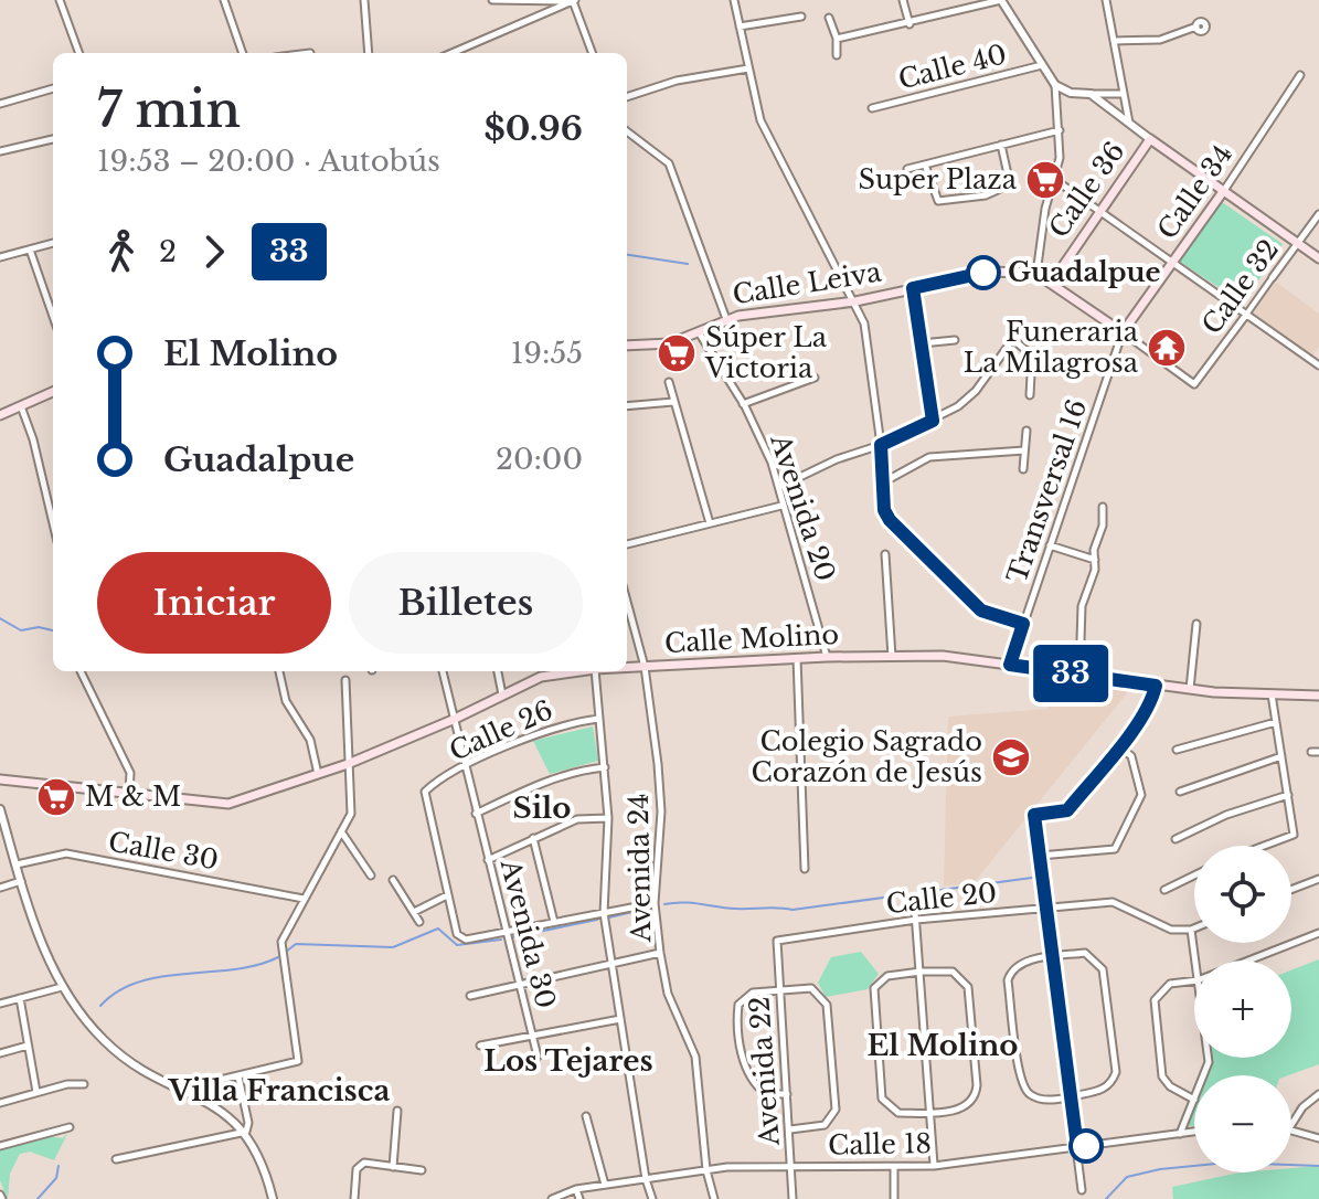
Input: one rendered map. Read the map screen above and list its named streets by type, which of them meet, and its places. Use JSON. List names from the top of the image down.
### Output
{
  "streets": {
    "main road": [
      "Calle 36",
      "Calle 34",
      "Calle Leiva",
      "Calle Molino"
    ],
    "street": [
      "Calle 40",
      "Calle 32",
      "Transversal 16",
      "Avenida 20",
      "Calle 26",
      "Calle 30",
      "Avenida 24",
      "Calle 20",
      "Avenida 30",
      "Avenida 22",
      "Calle 18"
    ]
  },
  "crossings": [
    ["Calle 36", "Calle Leiva"],
    ["Calle 34", "Calle 32"],
    ["Calle 34", "Transversal 16"],
    ["Calle Leiva", "Avenida 20"],
    ["Calle 32", "Transversal 16"],
    ["Transversal 16", "Calle Molino"],
    ["Avenida 20", "Calle Molino"],
    ["Calle Molino", "Avenida 24"],
    ["Calle Molino", "Avenida 30"],
    ["Calle 26", "Avenida 30"],
    ["Avenida 24", "Calle 18"],
    ["Calle 20", "Avenida 22"],
    ["Avenida 22", "Calle 18"]
  ],
  "districts": [
    "Silo",
    "El Molino",
    "Los Tejares",
    "Villa Francisca"
  ],
  "places": {
    "supermarket": ["Super Plaza", "Súper La Victoria", "M & M"],
    "other": ["Guadalpue"],
    "temple": ["Funeraria La Milagrosa"],
    "school or university": ["Colegio Sagrado Corazón de Jesús"]
  },
  "lines": ["bus line 33"],
  "page": {
    "on_map": "33",
    "heading": ["7 min", "19:53 – 20:00 · Autobús", "$0.96"],
    "legs": ["2", "33"],
    "list": [
      {
        "name": "El Molino",
        "value": "19:55"
      },
      {
        "name": "Guadalpue",
        "value": "20:00"
      }
    ],
    "buttons": ["Iniciar", "Billetes"],
    "map_buttons": ["+", "−"]
  }
}
